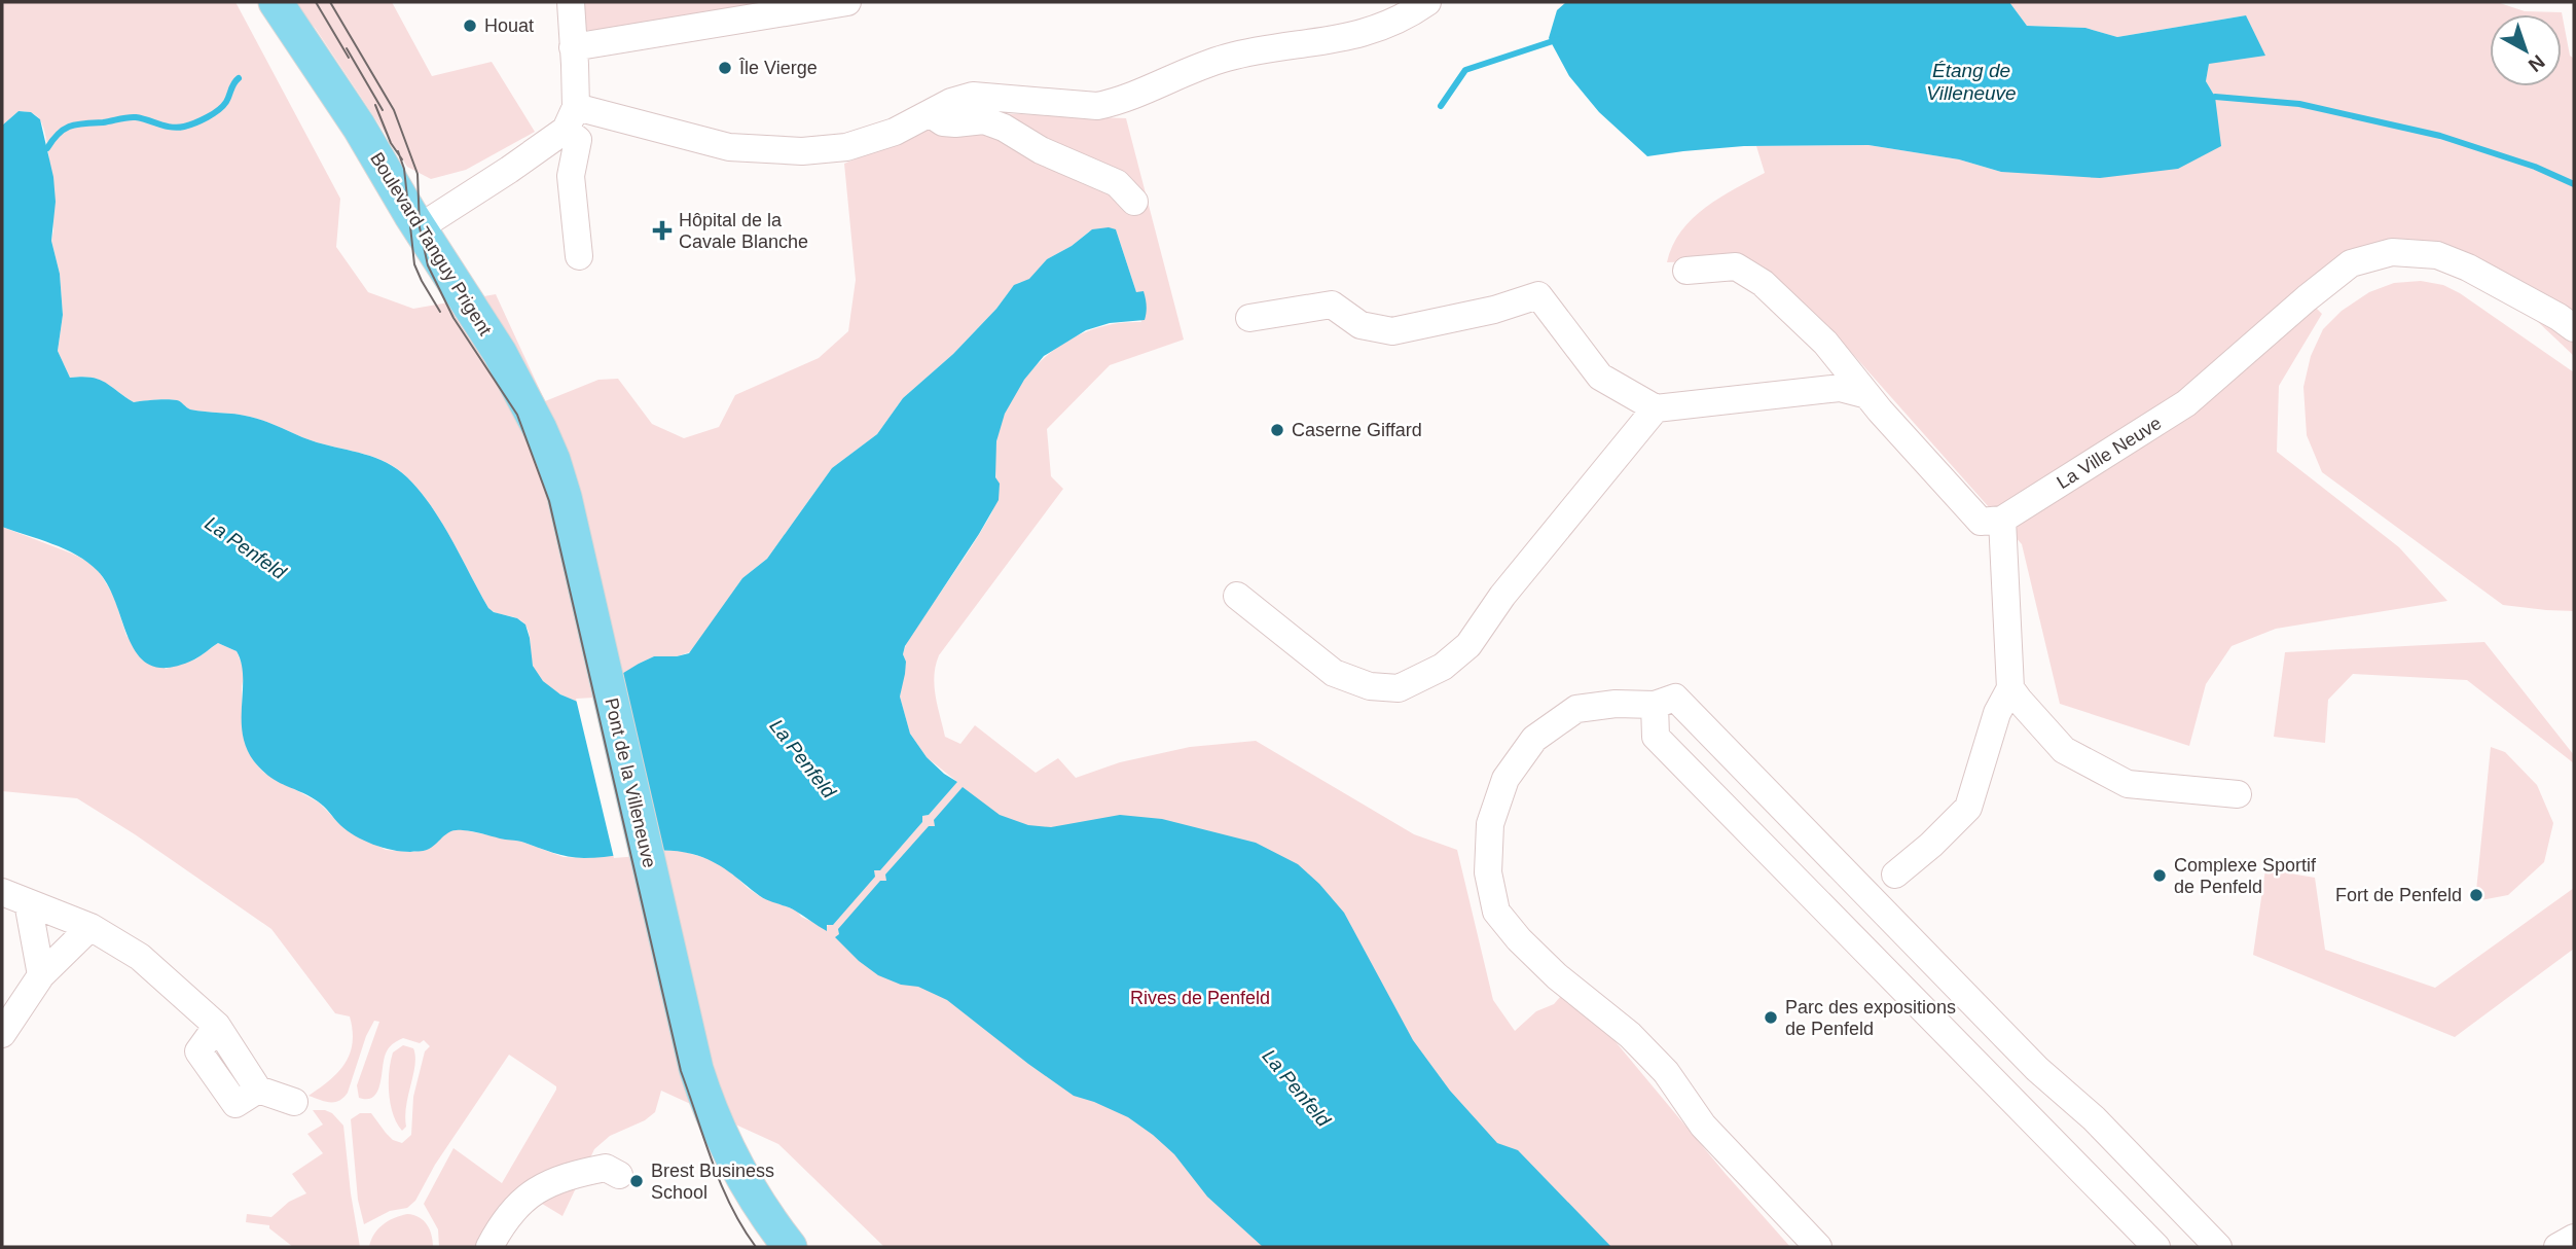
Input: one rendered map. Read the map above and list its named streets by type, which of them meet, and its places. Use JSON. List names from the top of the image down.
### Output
{
  "streets": {
    "main road": ["Boulevard Tanguy Prigent", "Pont de la Villeneuve"],
    "street": ["La Ville Neuve"]
  },
  "crossings": [
    ["Boulevard Tanguy Prigent", "Pont de la Villeneuve"]
  ],
  "water": ["Étang de Villeneuve", "La Penfeld"],
  "parks": ["Rives de Penfeld"],
  "places": {
    "other": [
      "Houat",
      "Île Vierge",
      "Caserne Giffard",
      "Complexe Sportif de Penfeld",
      "Fort de Penfeld",
      "Parc des expositions de Penfeld",
      "Brest Business School"
    ],
    "health": ["Hôpital de la Cavale Blanche"]
  },
  "north": "bottom right"
}
